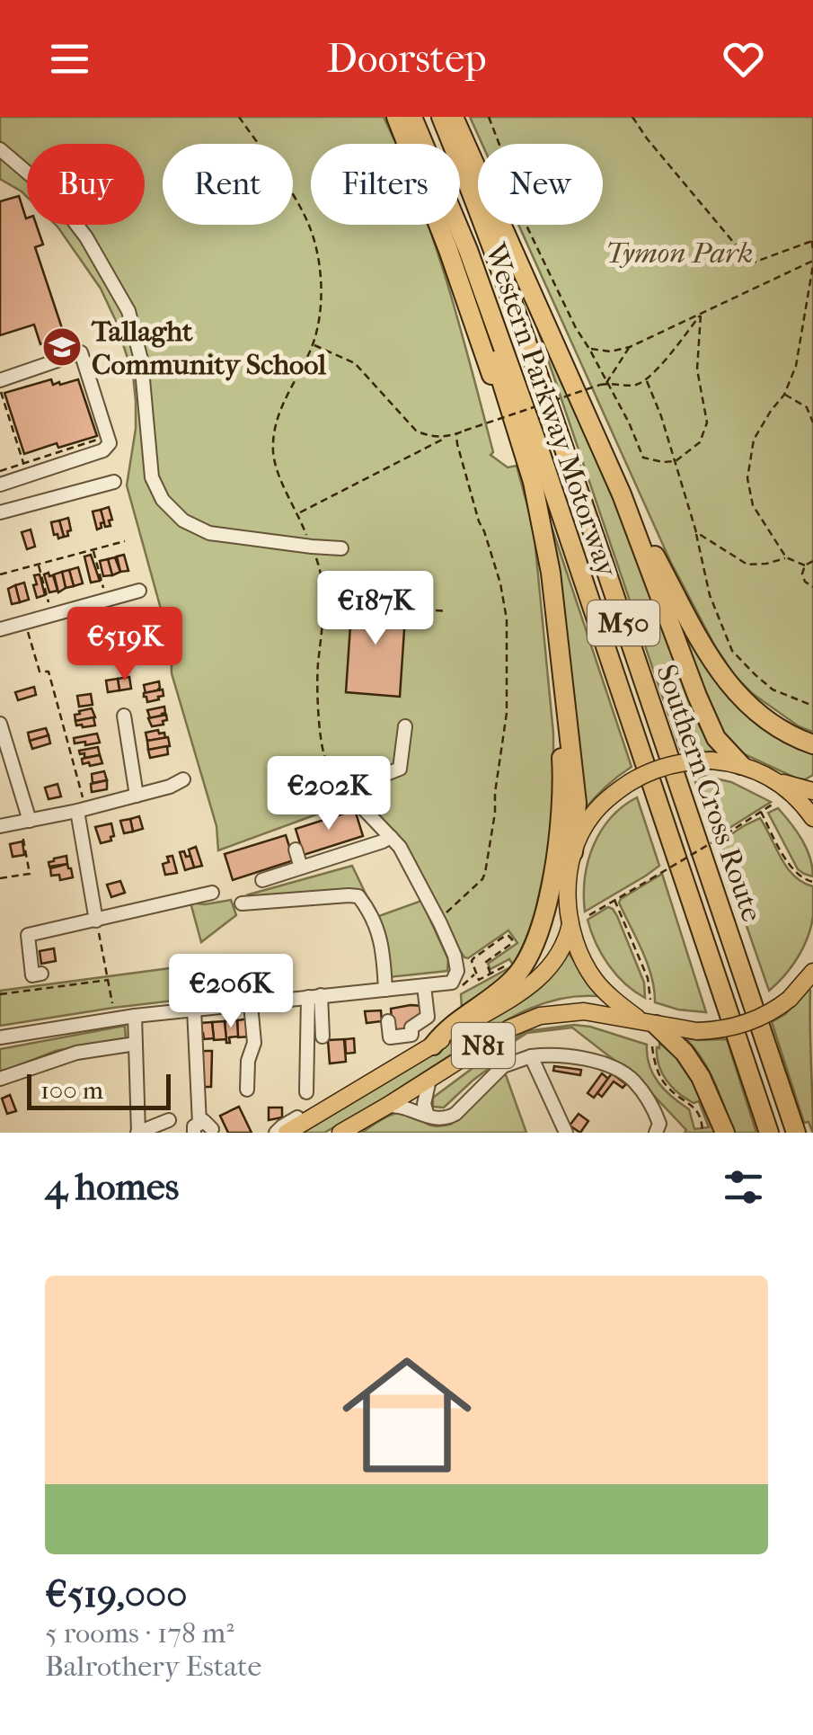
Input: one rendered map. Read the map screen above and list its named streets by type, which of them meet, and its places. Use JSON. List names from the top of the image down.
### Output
{
  "streets": {
    "highway": ["Western Parkway Motorway", "M50", "Southern Cross Route"],
    "main road": ["N81"]
  },
  "crossings": [
    ["M50", "N81"]
  ],
  "parks": ["Tymon Park"],
  "places": {
    "school or university": ["Tallaght Community School"]
  },
  "scale_bar": "100 m",
  "page": {
    "header": "Doorstep",
    "chip": [
      "Buy",
      "Rent",
      "Filters",
      "New"
    ],
    "price": [
      "€187K",
      "€519K",
      "€202K",
      "€206K"
    ],
    "scale": "100 m",
    "heading": "4 homes",
    "list": [
      {
        "name": "€519,000",
        "note": "5 rooms · 178 m² · Balrothery Estate"
      }
    ]
  }
}
